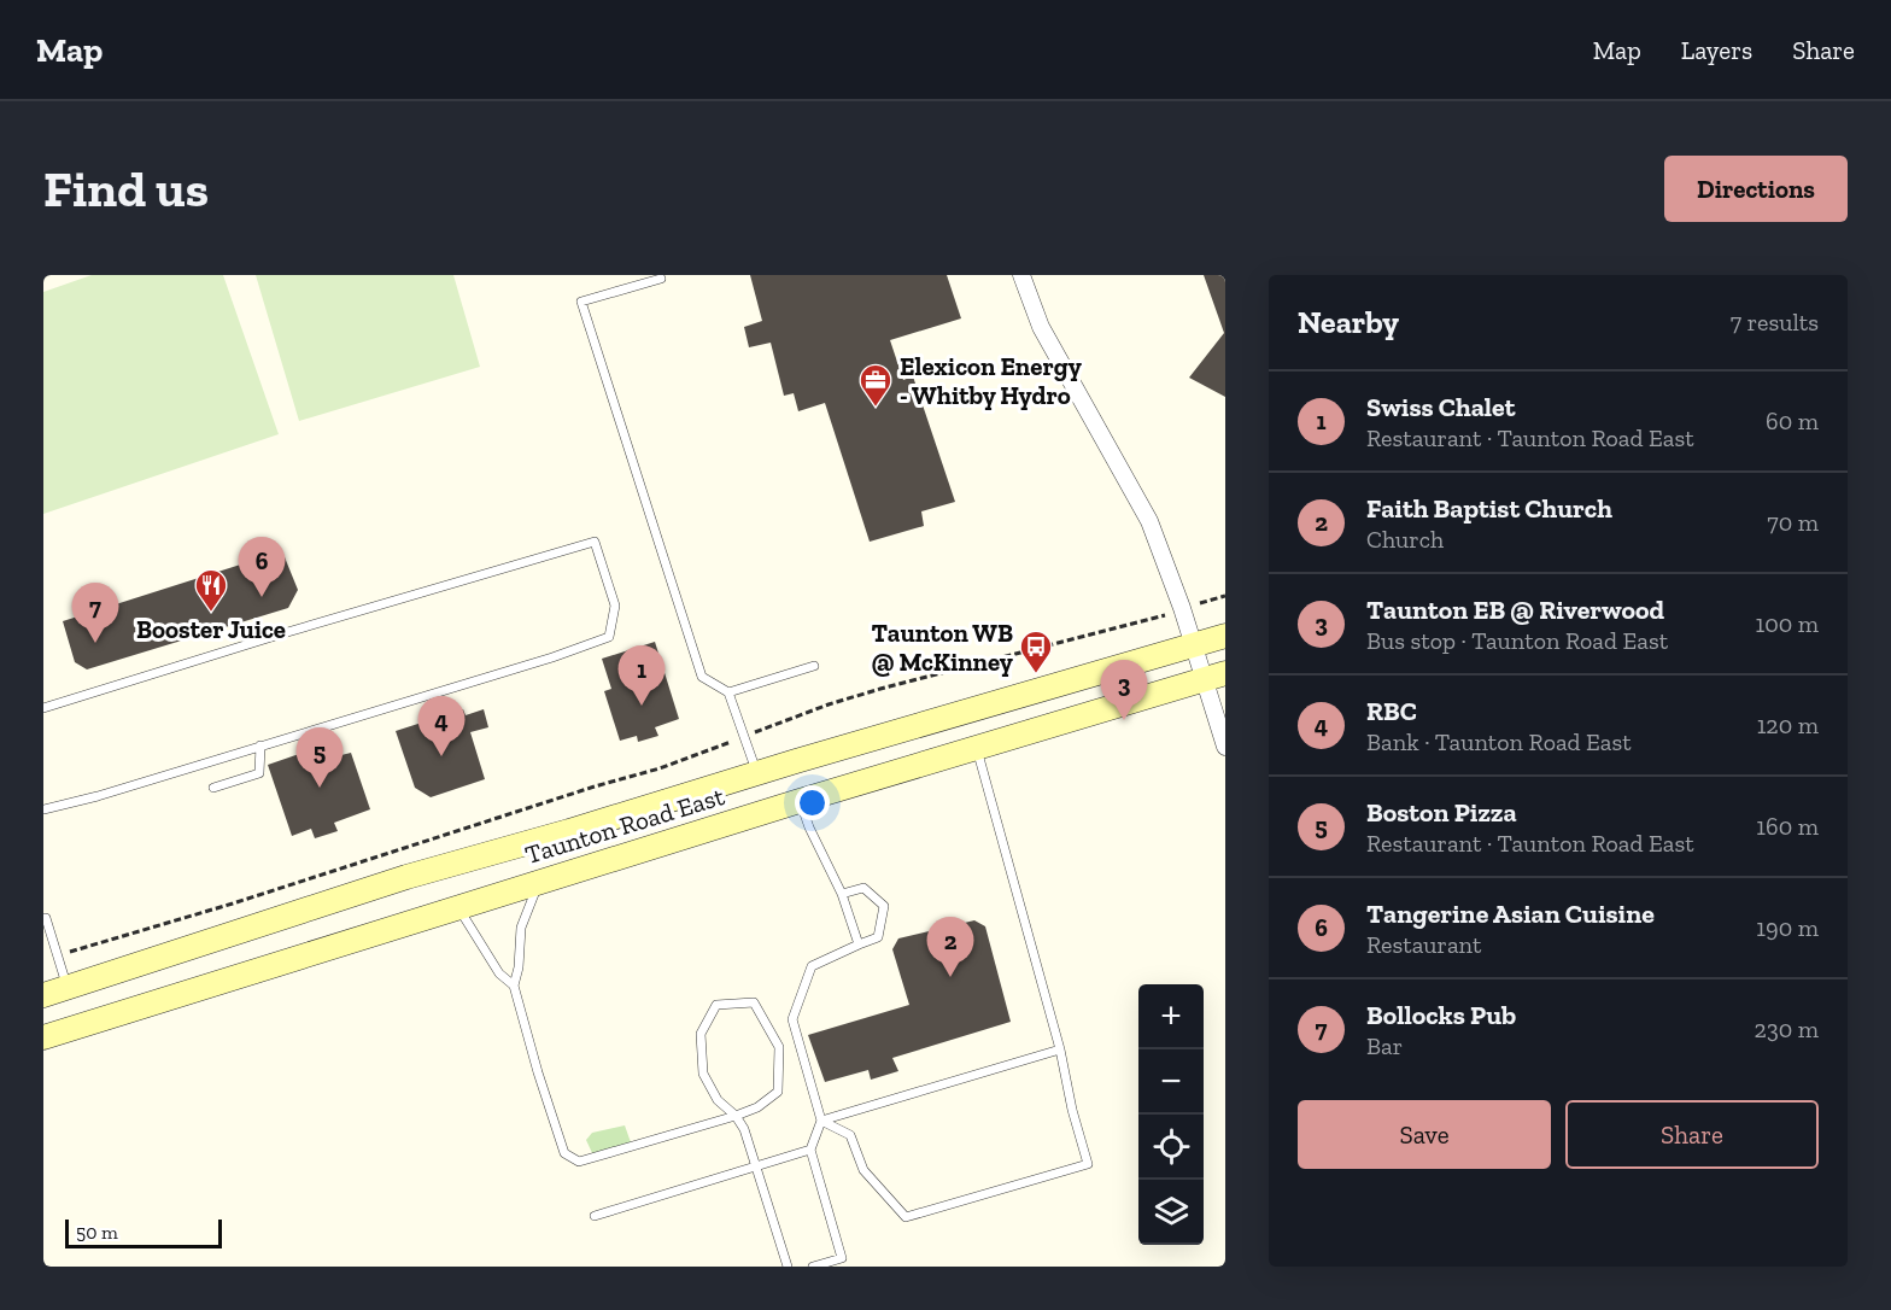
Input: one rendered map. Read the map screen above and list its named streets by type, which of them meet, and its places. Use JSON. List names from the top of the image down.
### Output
{
  "streets": {
    "main road": ["Taunton Road East"]
  },
  "places": {
    "office": ["Elexicon Energy - Whitby Hydro"],
    "restaurant": ["Booster Juice"],
    "bus stop": ["Taunton WB @ McKinney"]
  },
  "scale_bar": "50 m",
  "page": {
    "header": "Map",
    "nav": ["Map", "Layers", "Share"],
    "buttons": [
      "Directions",
      ["Save", "Share"]
    ],
    "title": "Find us",
    "heading": ["Nearby", "7 results"],
    "list": [
      {
        "mark": "1",
        "name": "Swiss Chalet",
        "note": "Restaurant · Taunton Road East",
        "value": "60 m"
      },
      {
        "mark": "2",
        "name": "Faith Baptist Church",
        "note": "Church",
        "value": "70 m"
      },
      {
        "mark": "3",
        "name": "Taunton EB @ Riverwood",
        "note": "Bus stop · Taunton Road East",
        "value": "100 m"
      },
      {
        "mark": "4",
        "name": "RBC",
        "note": "Bank · Taunton Road East",
        "value": "120 m"
      },
      {
        "mark": "5",
        "name": "Boston Pizza",
        "note": "Restaurant · Taunton Road East",
        "value": "160 m"
      },
      {
        "mark": "6",
        "name": "Tangerine Asian Cuisine",
        "note": "Restaurant",
        "value": "190 m"
      },
      {
        "mark": "7",
        "name": "Bollocks Pub",
        "note": "Bar",
        "value": "230 m"
      }
    ],
    "pins": [
      "6",
      "7",
      "1",
      "3",
      "4",
      "5",
      "2"
    ],
    "map_buttons": ["+", "−"],
    "scale": "50 m"
  }
}
